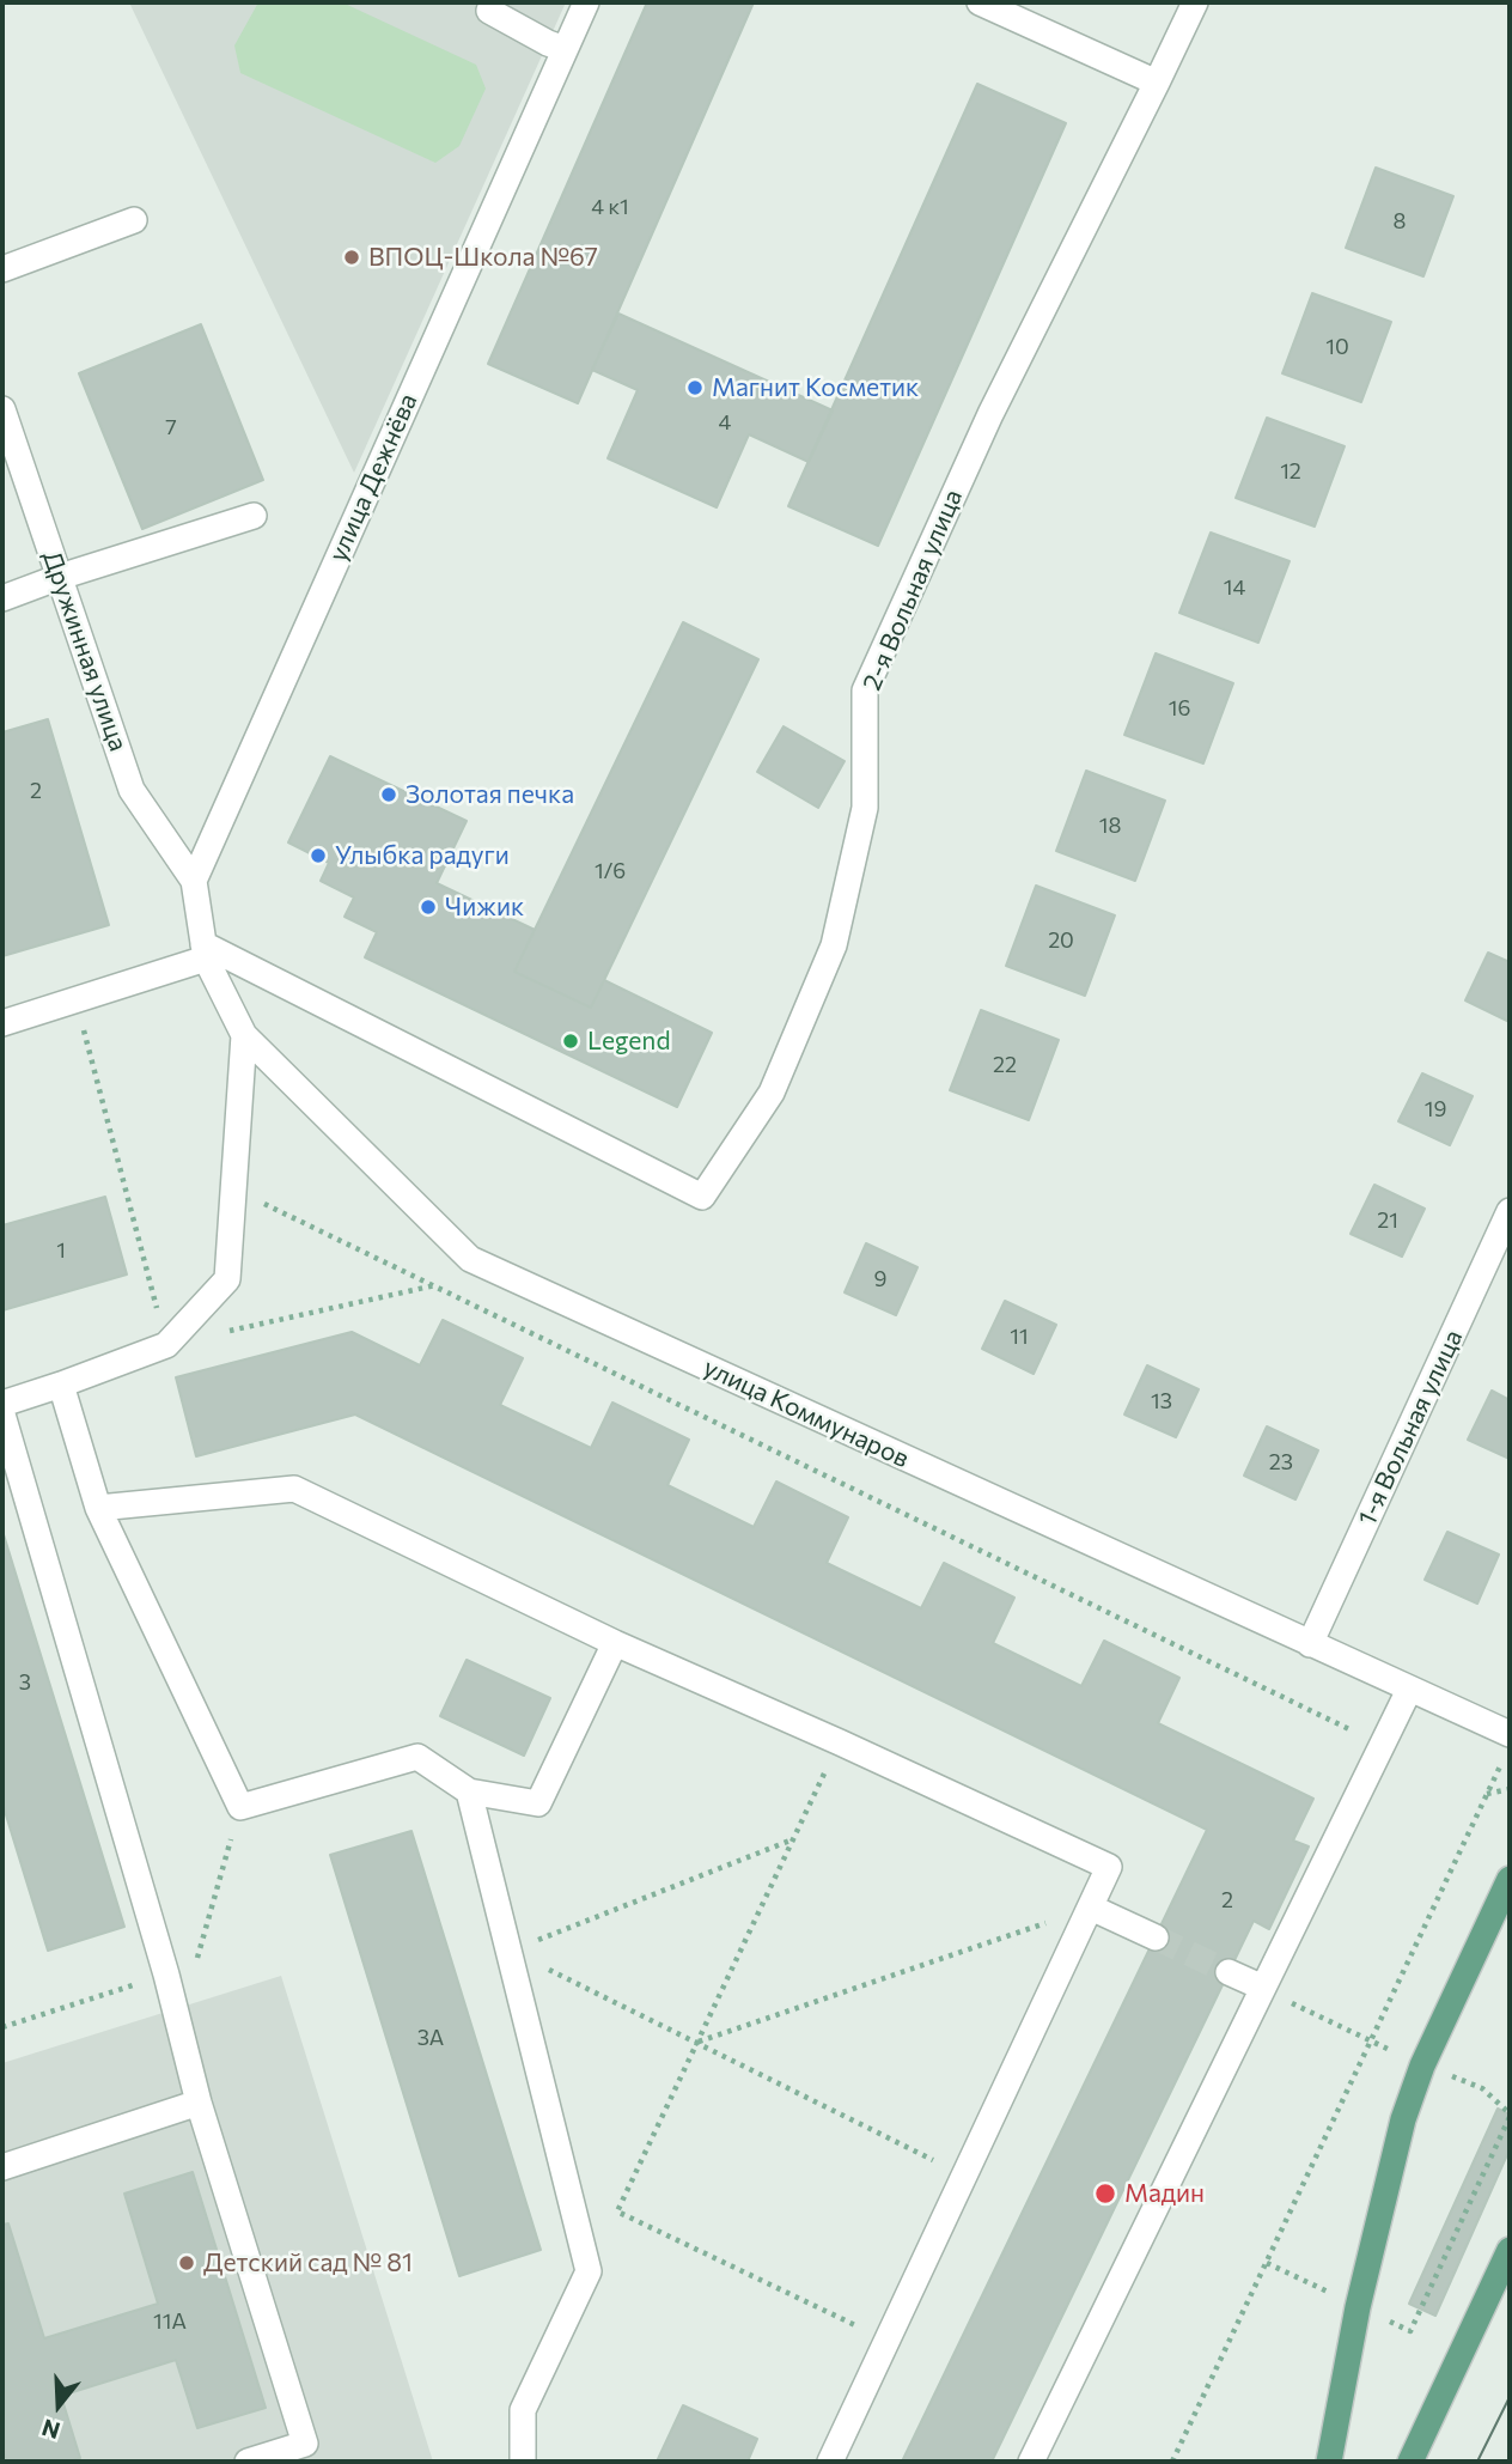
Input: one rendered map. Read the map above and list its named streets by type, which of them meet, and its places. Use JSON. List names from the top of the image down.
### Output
{
  "streets": {
    "street": [
      "улица Дежнёва",
      "2-я Вольная улица",
      "Дружинная улица",
      "улица Коммунаров",
      "1-я Вольная улица"
    ]
  },
  "crossings": [
    ["улица Дежнёва", "Дружинная улица"],
    ["2-я Вольная улица", "улица Коммунаров"],
    ["улица Коммунаров", "1-я Вольная улица"]
  ],
  "places": [
    "ВПОЦ-Школа №67",
    "Магнит Косметик",
    "Золотая печка",
    "Улыбка радуги",
    "Чижик",
    "Legend",
    "Мадин",
    "Детский сад № 81"
  ],
  "house_numbers": [
    "4 к1",
    "8",
    "10",
    "4",
    "7",
    "12",
    "14",
    "16",
    "2",
    "18",
    "1/6",
    "20",
    "22",
    "19",
    "21",
    "1",
    "9",
    "11",
    "13",
    "23",
    "3",
    "2",
    "3А",
    "11А"
  ],
  "north": "bottom"
}
